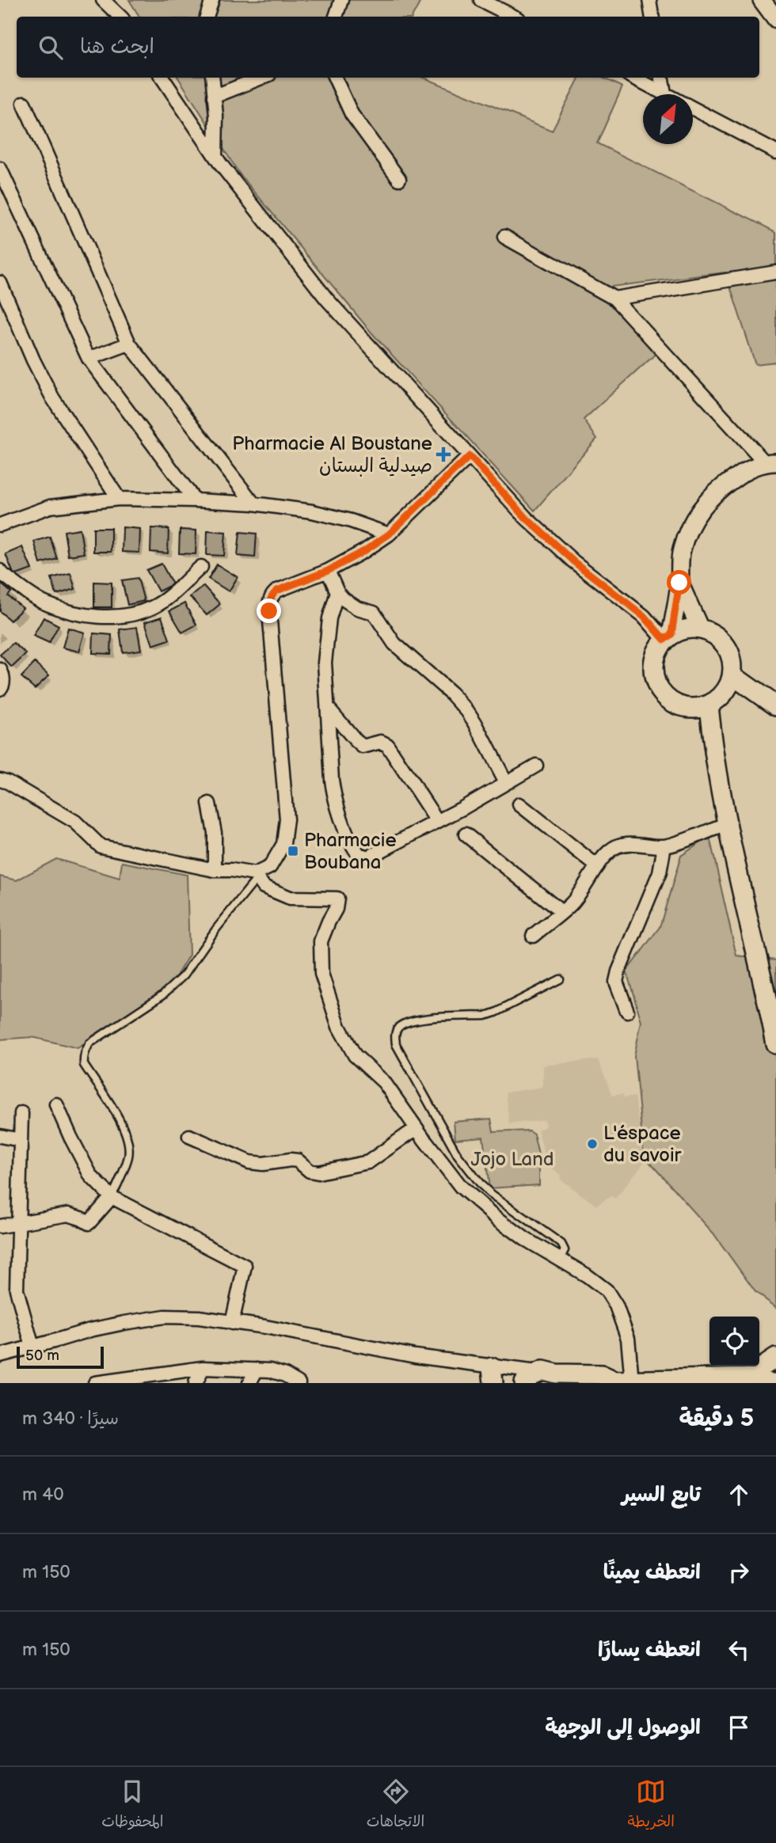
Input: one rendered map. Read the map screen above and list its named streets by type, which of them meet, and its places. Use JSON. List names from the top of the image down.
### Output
{
  "parks": ["Jojo Land"],
  "places": {
    "health": ["Pharmacie Al Boustane صيدلية البستان"],
    "transit": ["Pharmacie Boubana"],
    "other": ["L'éspace du savoir"]
  },
  "scale_bar": "50 m",
  "north": "top right",
  "page": {
    "search": "ابحث هنا",
    "scale": "50 m",
    "heading": ["5 دقيقة", "سيرًا · 340 m"],
    "list": [
      ["تابع السير", "40 m"],
      ["انعطف يمينًا", "150 m"],
      ["انعطف يسارًا", "150 m"],
      "الوصول إلى الوجهة"
    ],
    "nav": ["الخريطة", "الاتجاهات", "المحفوظات"]
  }
}
